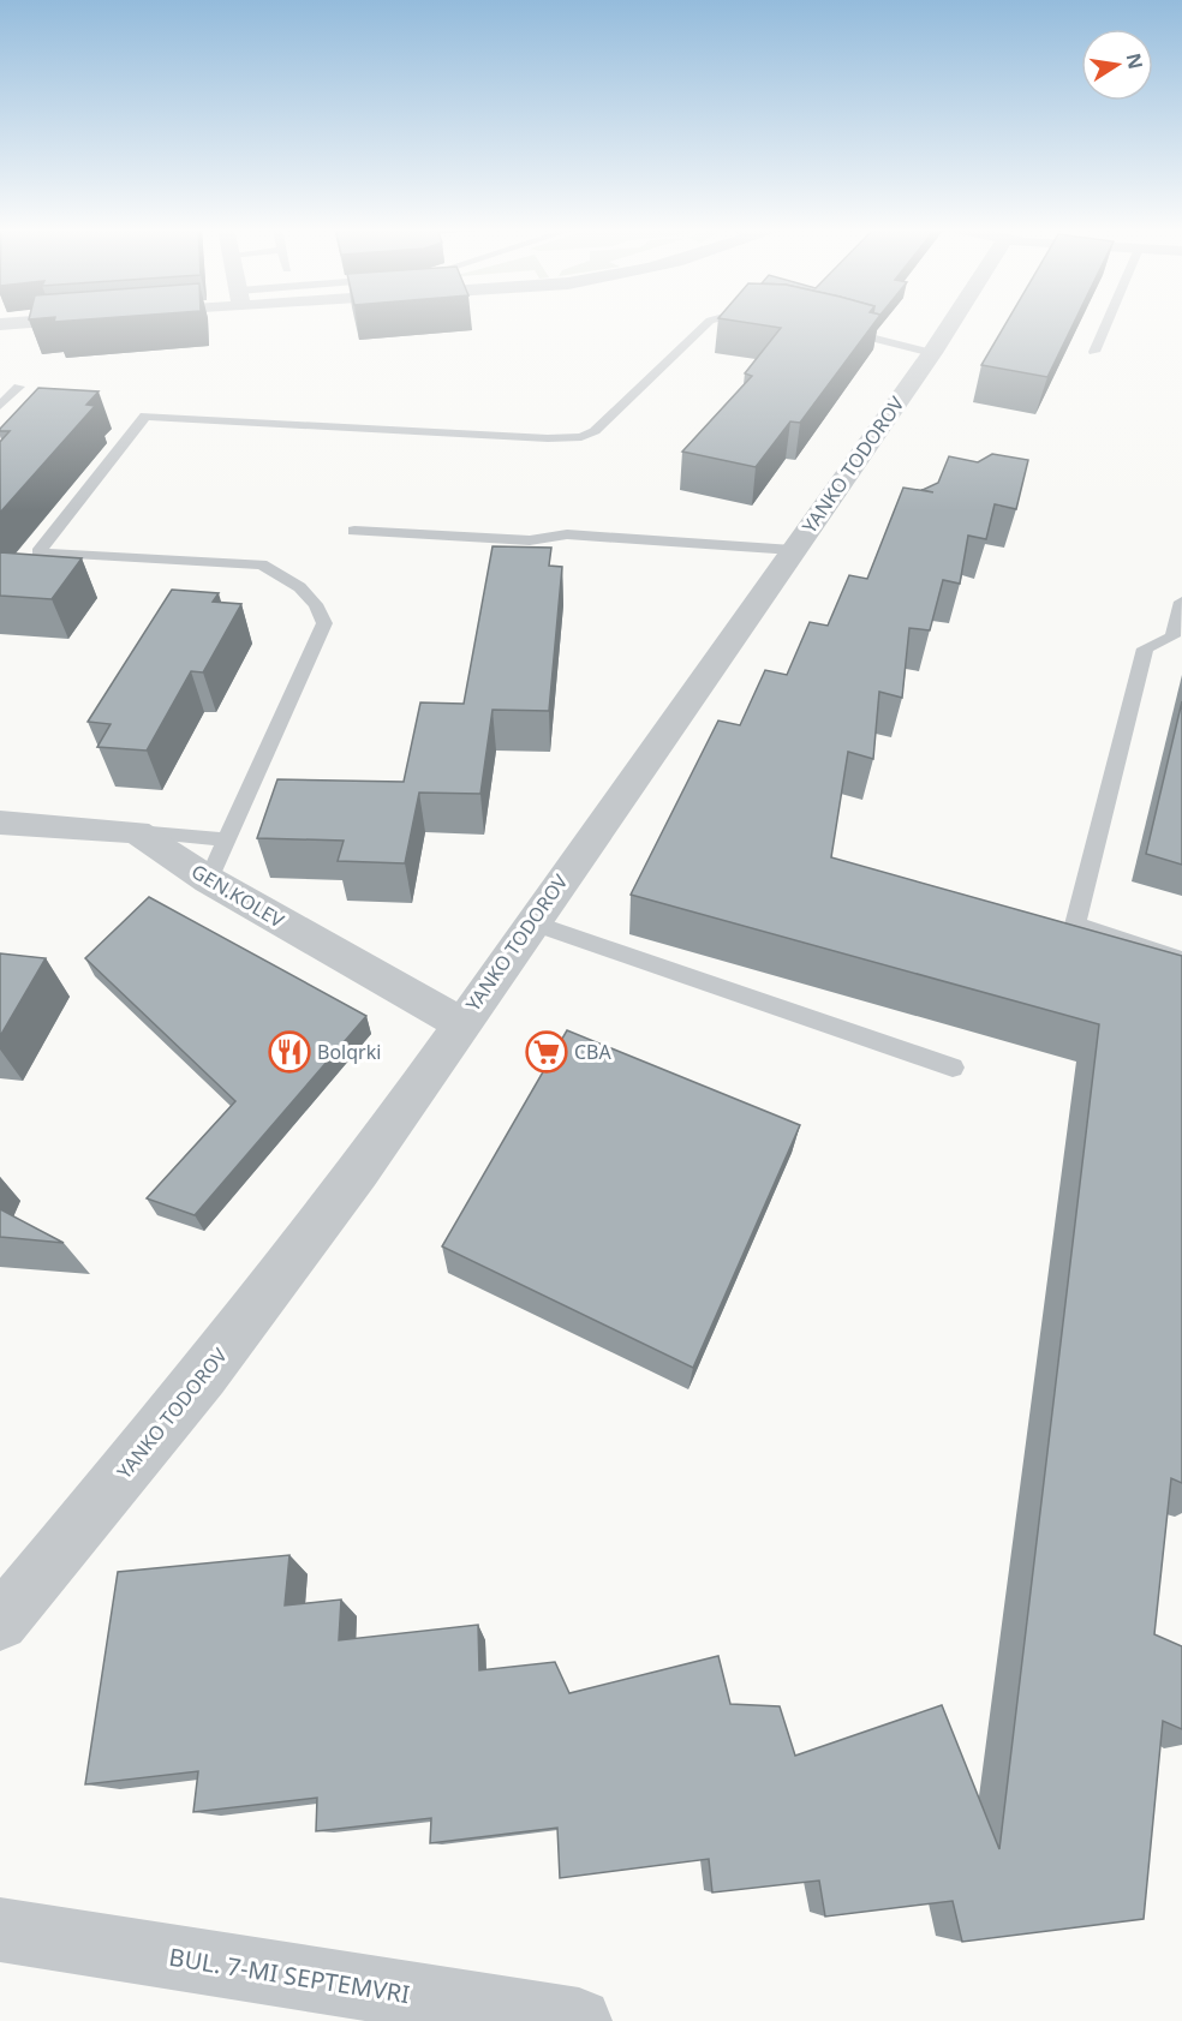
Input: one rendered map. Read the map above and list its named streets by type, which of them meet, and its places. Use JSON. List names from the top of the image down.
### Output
{
  "streets": {
    "street": ["YANKO TODOROV", "GEN.KOLEV", "BUL. 7-MI SEPTEMVRI"]
  },
  "crossings": [
    ["YANKO TODOROV", "GEN.KOLEV"]
  ],
  "places": {
    "restaurant": ["Bolqrki"],
    "supermarket": ["CBA"]
  },
  "north": "right"
}
